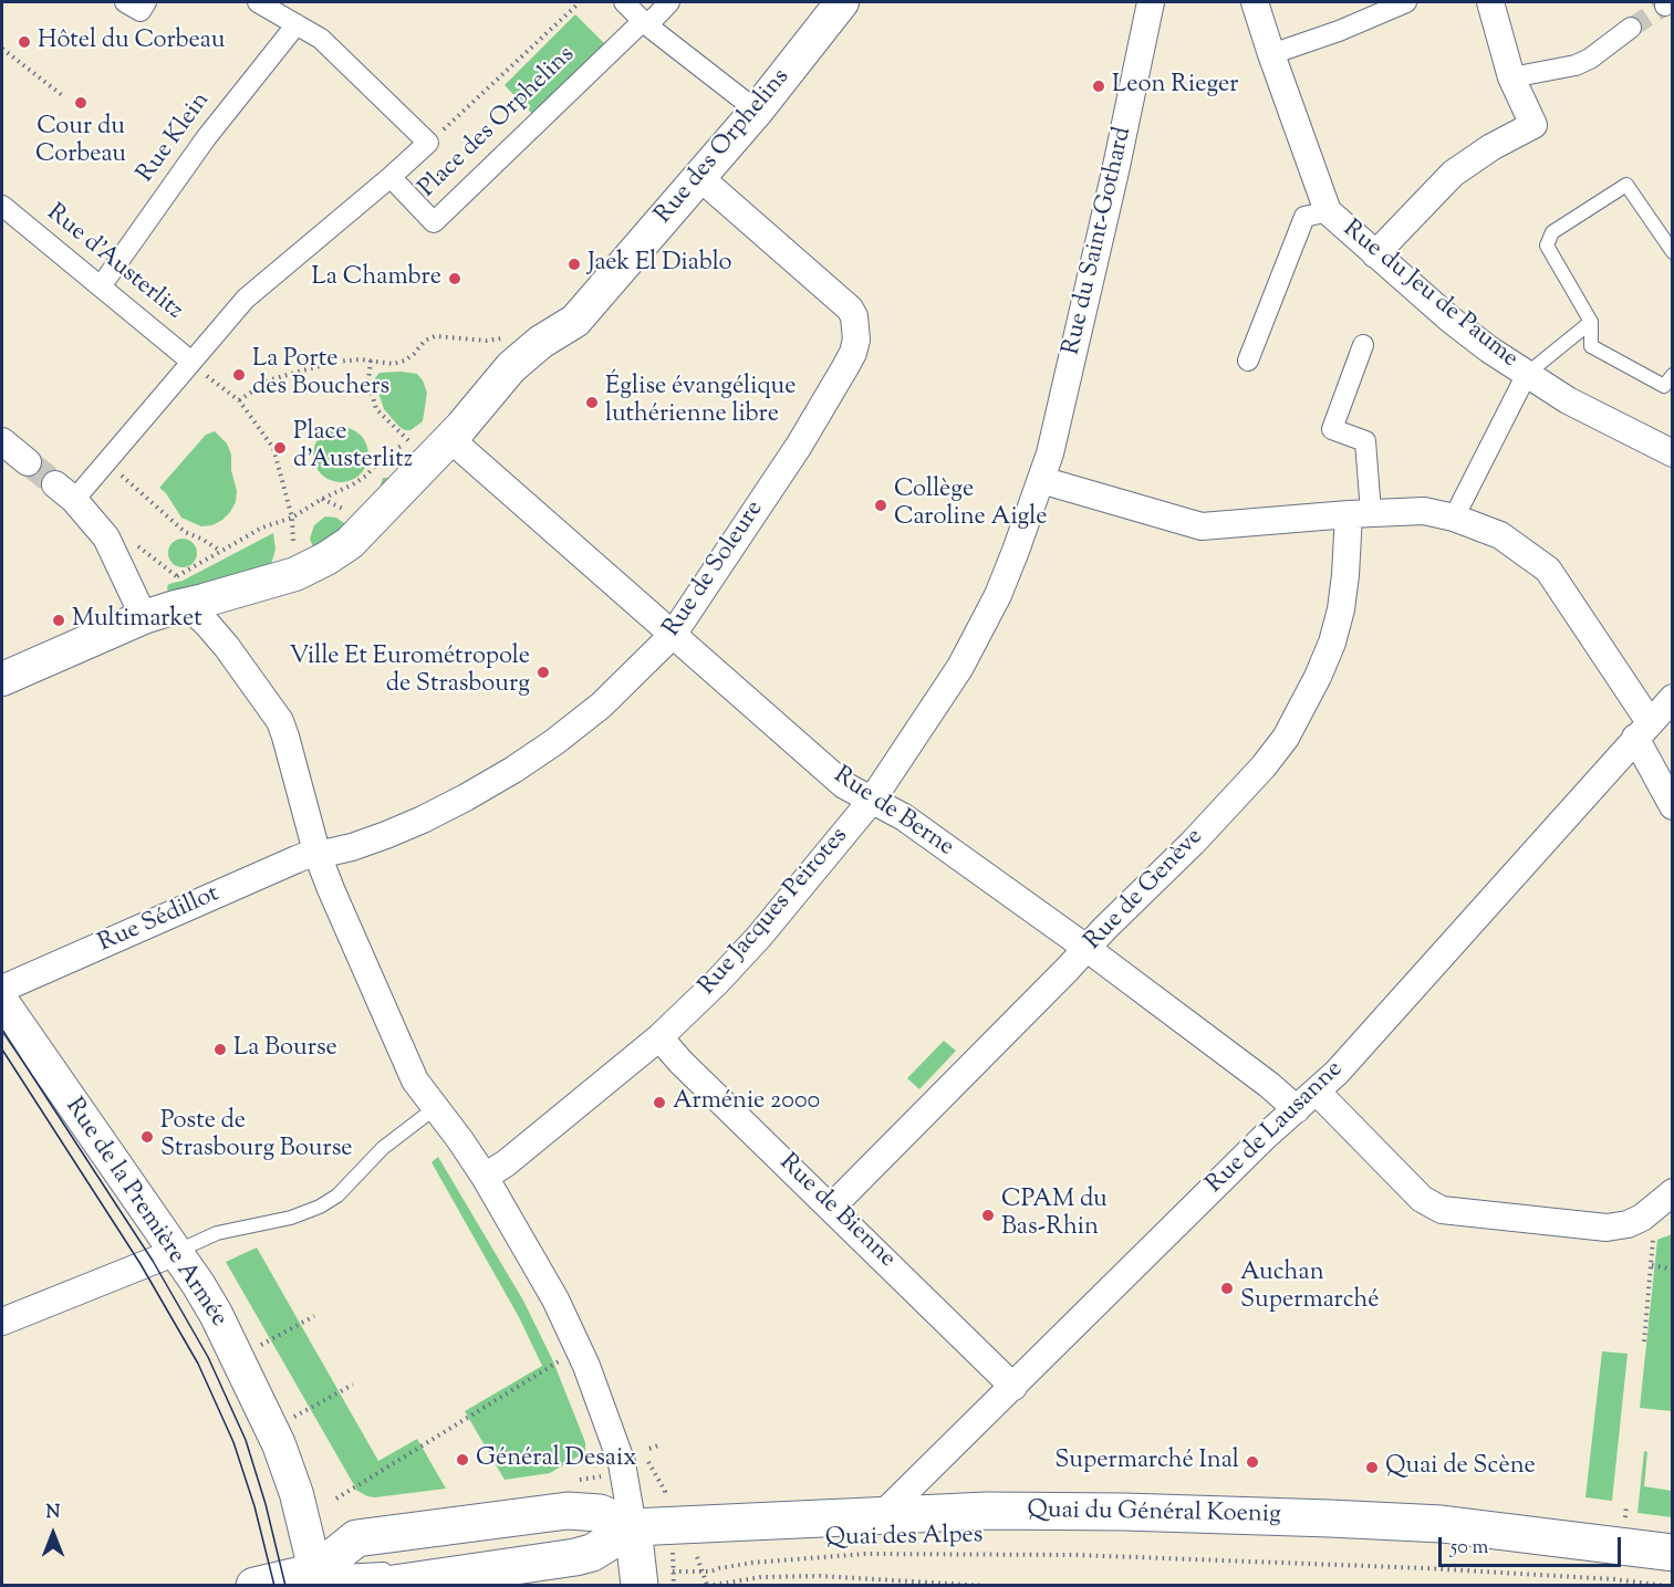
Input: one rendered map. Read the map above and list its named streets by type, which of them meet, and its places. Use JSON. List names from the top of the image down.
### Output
{
  "streets": {
    "main road": ["Quai du Général Koenig"],
    "street": [
      "Place des Orphelins",
      "Rue Klein",
      "Rue des Orphelins",
      "Rue du Saint-Gothard",
      "Rue d'Austerlitz",
      "Rue du Jeu de Paume",
      "Rue de Soleure",
      "Rue de Berne",
      "Rue de Genève",
      "Rue Jacques Peirotes",
      "Rue Sédillot",
      "Rue de Lausanne",
      "Rue de Bienne",
      "Rue de la Première Armée"
    ],
    "path": ["Quai des Alpes"]
  },
  "crossings": [
    ["Rue Klein", "Rue d'Austerlitz"],
    ["Rue des Orphelins", "Rue de Soleure"],
    ["Rue des Orphelins", "Rue de Berne"],
    ["Rue du Saint-Gothard", "Rue Jacques Peirotes"],
    ["Rue de Soleure", "Rue de Berne"],
    ["Rue de Soleure", "Rue Sédillot"],
    ["Rue de Berne", "Rue de Genève"],
    ["Rue de Berne", "Rue Jacques Peirotes"],
    ["Rue de Berne", "Rue de Lausanne"],
    ["Rue de Genève", "Rue de Bienne"],
    ["Rue Jacques Peirotes", "Rue de Bienne"],
    ["Rue de Lausanne", "Rue de Bienne"],
    ["Rue de Lausanne", "Quai du Général Koenig"],
    ["Rue de la Première Armée", "Quai du Général Koenig"]
  ],
  "places": [
    "Hôtel du Corbeau",
    "Leon Rieger",
    "Cour du Corbeau",
    "Jaek El Diablo",
    "La Chambre",
    "La Porte des Bouchers",
    "Église évangélique luthérienne libre",
    "Place d'Austerlitz",
    "Collège Caroline Aigle",
    "Multimarket",
    "Ville Et Eurométropole de Strasbourg",
    "La Bourse",
    "Arménie 2000",
    "Poste de Strasbourg Bourse",
    "CPAM du Bas-Rhin",
    "Auchan Supermarché",
    "Général Desaix",
    "Supermarché Inal",
    "Quai de Scène"
  ],
  "scale_bar": "50 m",
  "north": "top"
}
